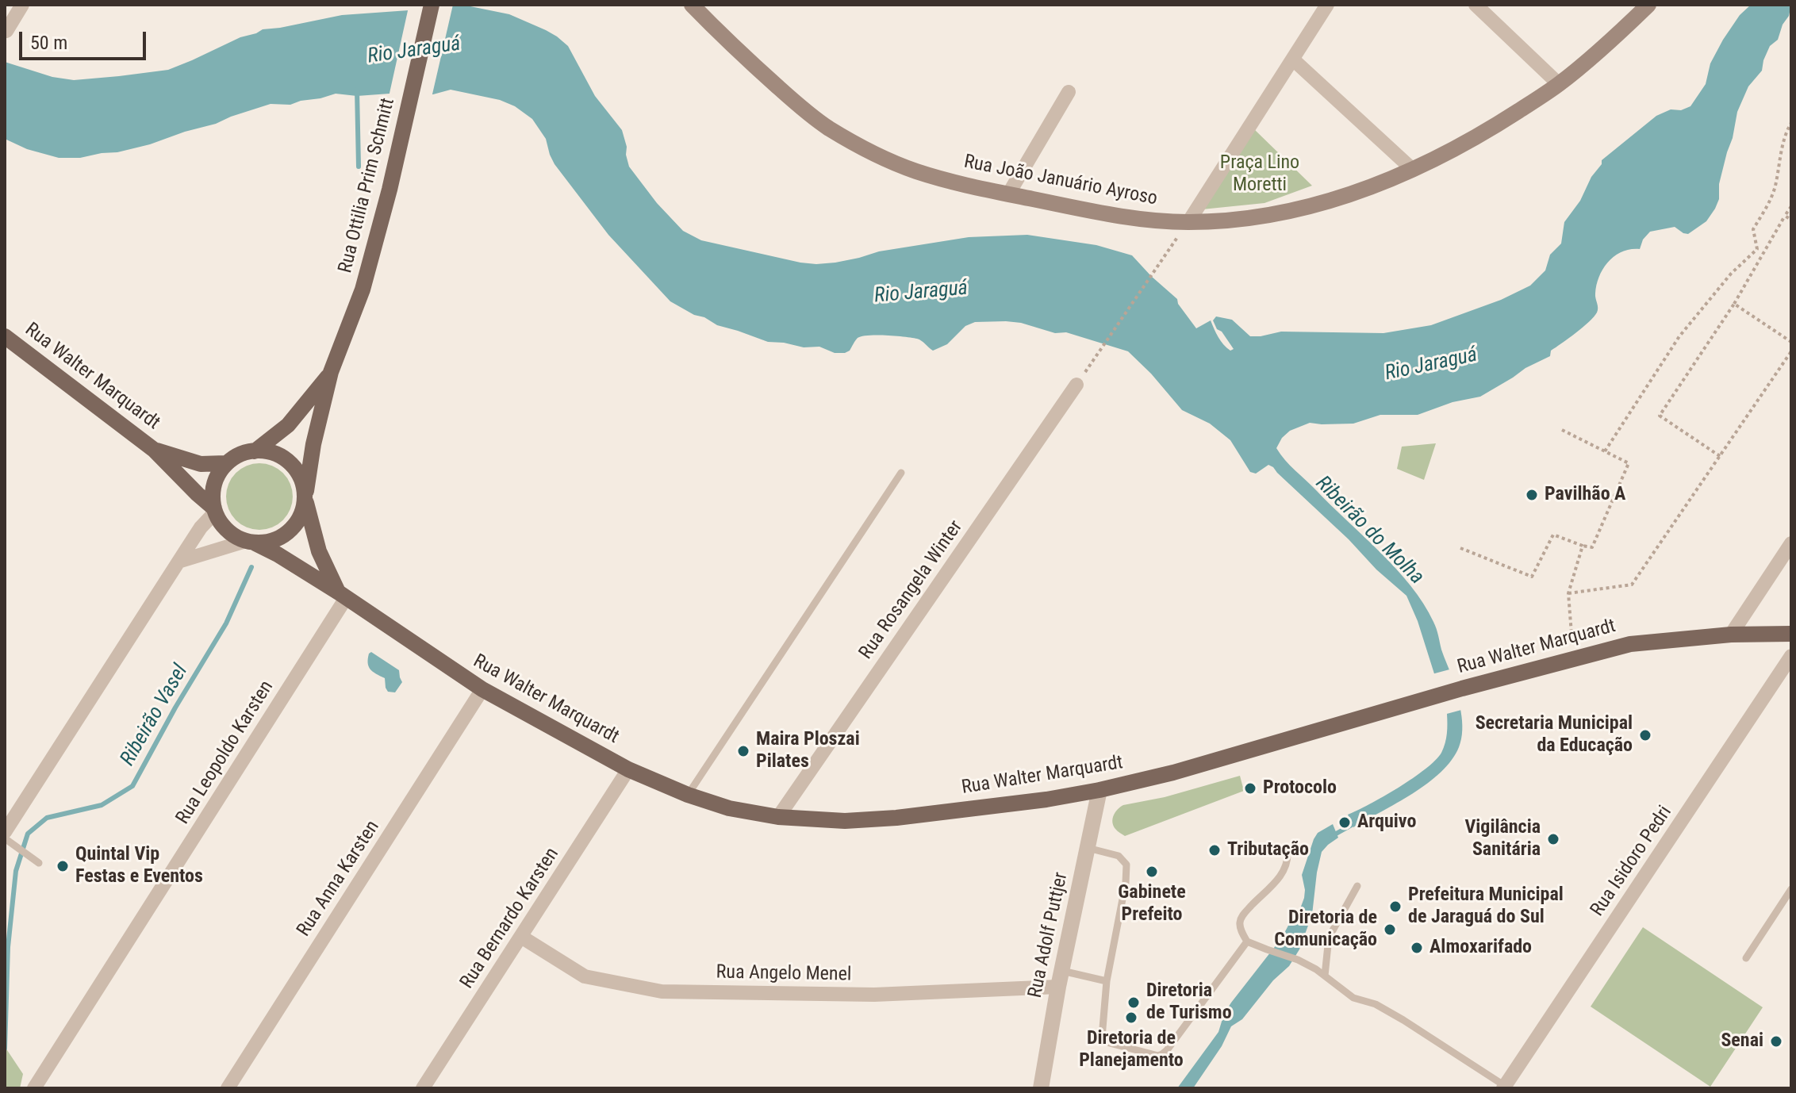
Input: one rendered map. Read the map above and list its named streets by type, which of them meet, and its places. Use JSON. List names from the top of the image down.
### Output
{
  "streets": {
    "main road": ["Rua João Januário Ayroso", "Rua Ottilia Prim Schmitt", "Rua Walter Marquardt"],
    "street": [
      "Rua Rosangela Winter",
      "Rua Leopoldo Karsten",
      "Rua Isidoro Pedri",
      "Rua Anna Karsten",
      "Rua Bernardo Karsten",
      "Rua Adolf Puttjer",
      "Rua Angelo Menel"
    ]
  },
  "crossings": [
    ["Rua Ottilia Prim Schmitt", "Rua Walter Marquardt"],
    ["Rua Walter Marquardt", "Rua Rosangela Winter"],
    ["Rua Walter Marquardt", "Rua Leopoldo Karsten"],
    ["Rua Walter Marquardt", "Rua Anna Karsten"],
    ["Rua Walter Marquardt", "Rua Bernardo Karsten"],
    ["Rua Walter Marquardt", "Rua Adolf Puttjer"],
    ["Rua Bernardo Karsten", "Rua Angelo Menel"],
    ["Rua Adolf Puttjer", "Rua Angelo Menel"]
  ],
  "water": ["Rio Jaraguá", "Ribeirão do Molha", "Ribeirão Vasel"],
  "parks": ["Praça Lino Moretti"],
  "places": [
    "Pavilhão A",
    "Secretaria Municipal da Educação",
    "Maira Ploszai Pilates",
    "Protocolo",
    "Arquivo",
    "Vigilância Sanitária",
    "Tributação",
    "Quintal Vip Festas e Eventos",
    "Gabinete Prefeito",
    "Prefeitura Municipal de Jaraguá do Sul",
    "Diretoria de Comunicação",
    "Almoxarifado",
    "Diretoria de Turismo",
    "Diretoria de Planejamento",
    "Senai"
  ],
  "scale_bar": "50 m"
}
